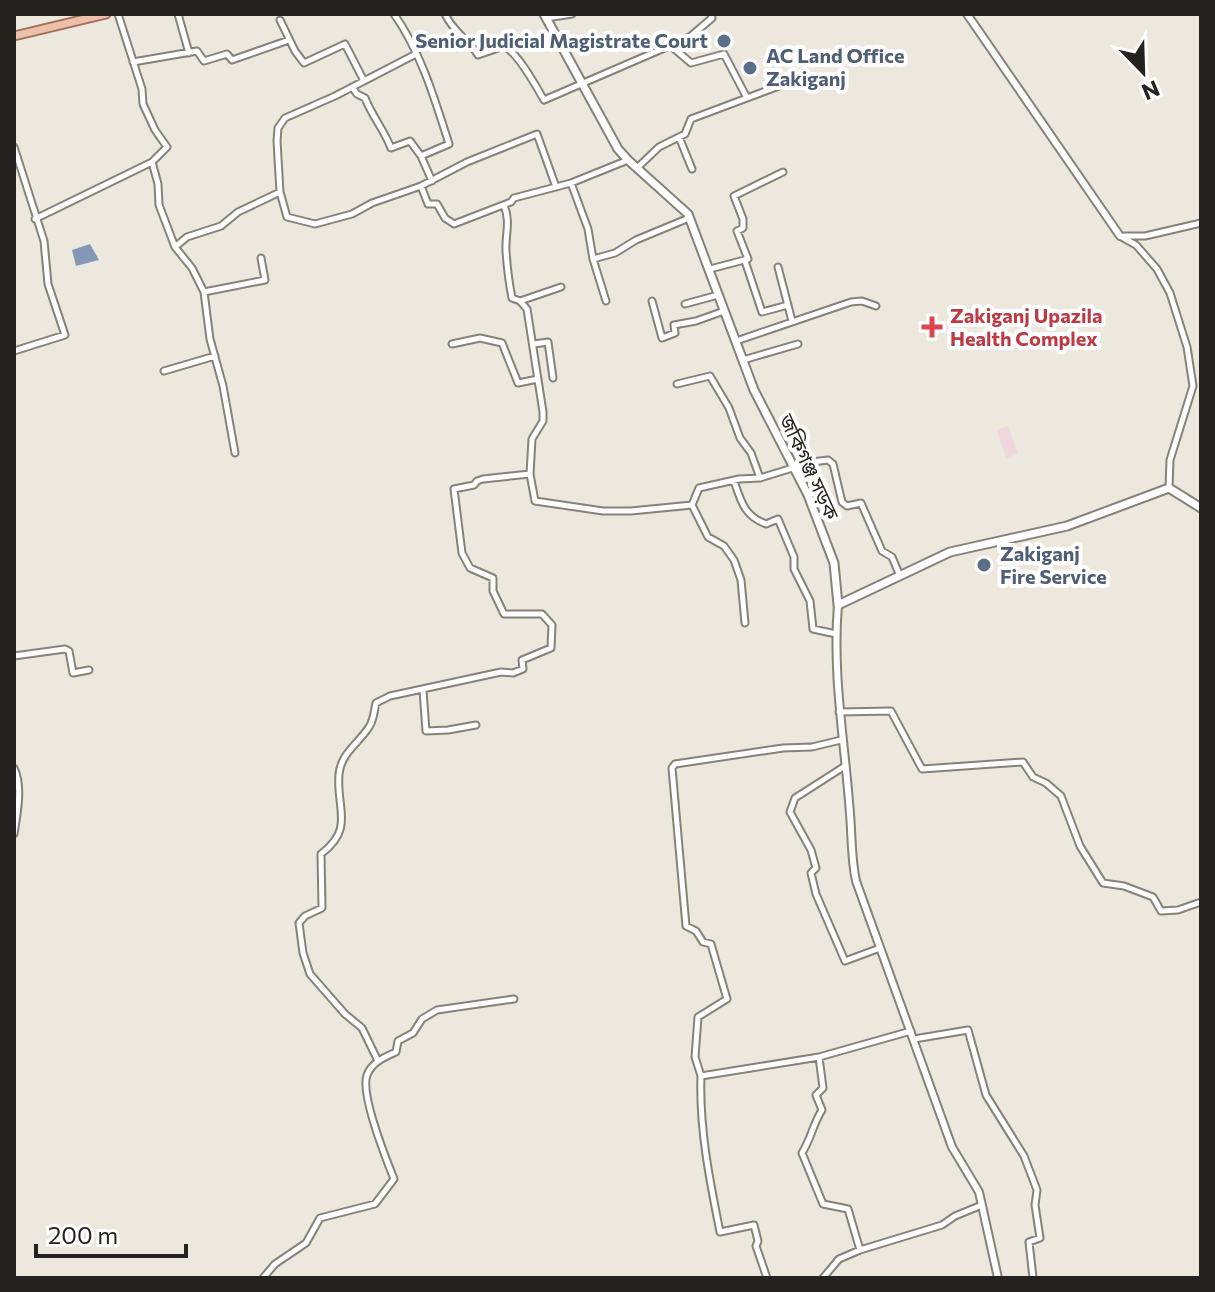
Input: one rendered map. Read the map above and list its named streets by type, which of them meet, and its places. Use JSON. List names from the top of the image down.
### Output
{
  "streets": {
    "main road": ["জকিগঞ্জ সড়ক"]
  },
  "places": {
    "other": ["Senior Judicial Magistrate Court", "AC Land Office Zakiganj", "Zakiganj Fire Service"],
    "health": ["Zakiganj Upazila Health Complex"]
  },
  "scale_bar": "200 m",
  "north": "bottom right"
}
